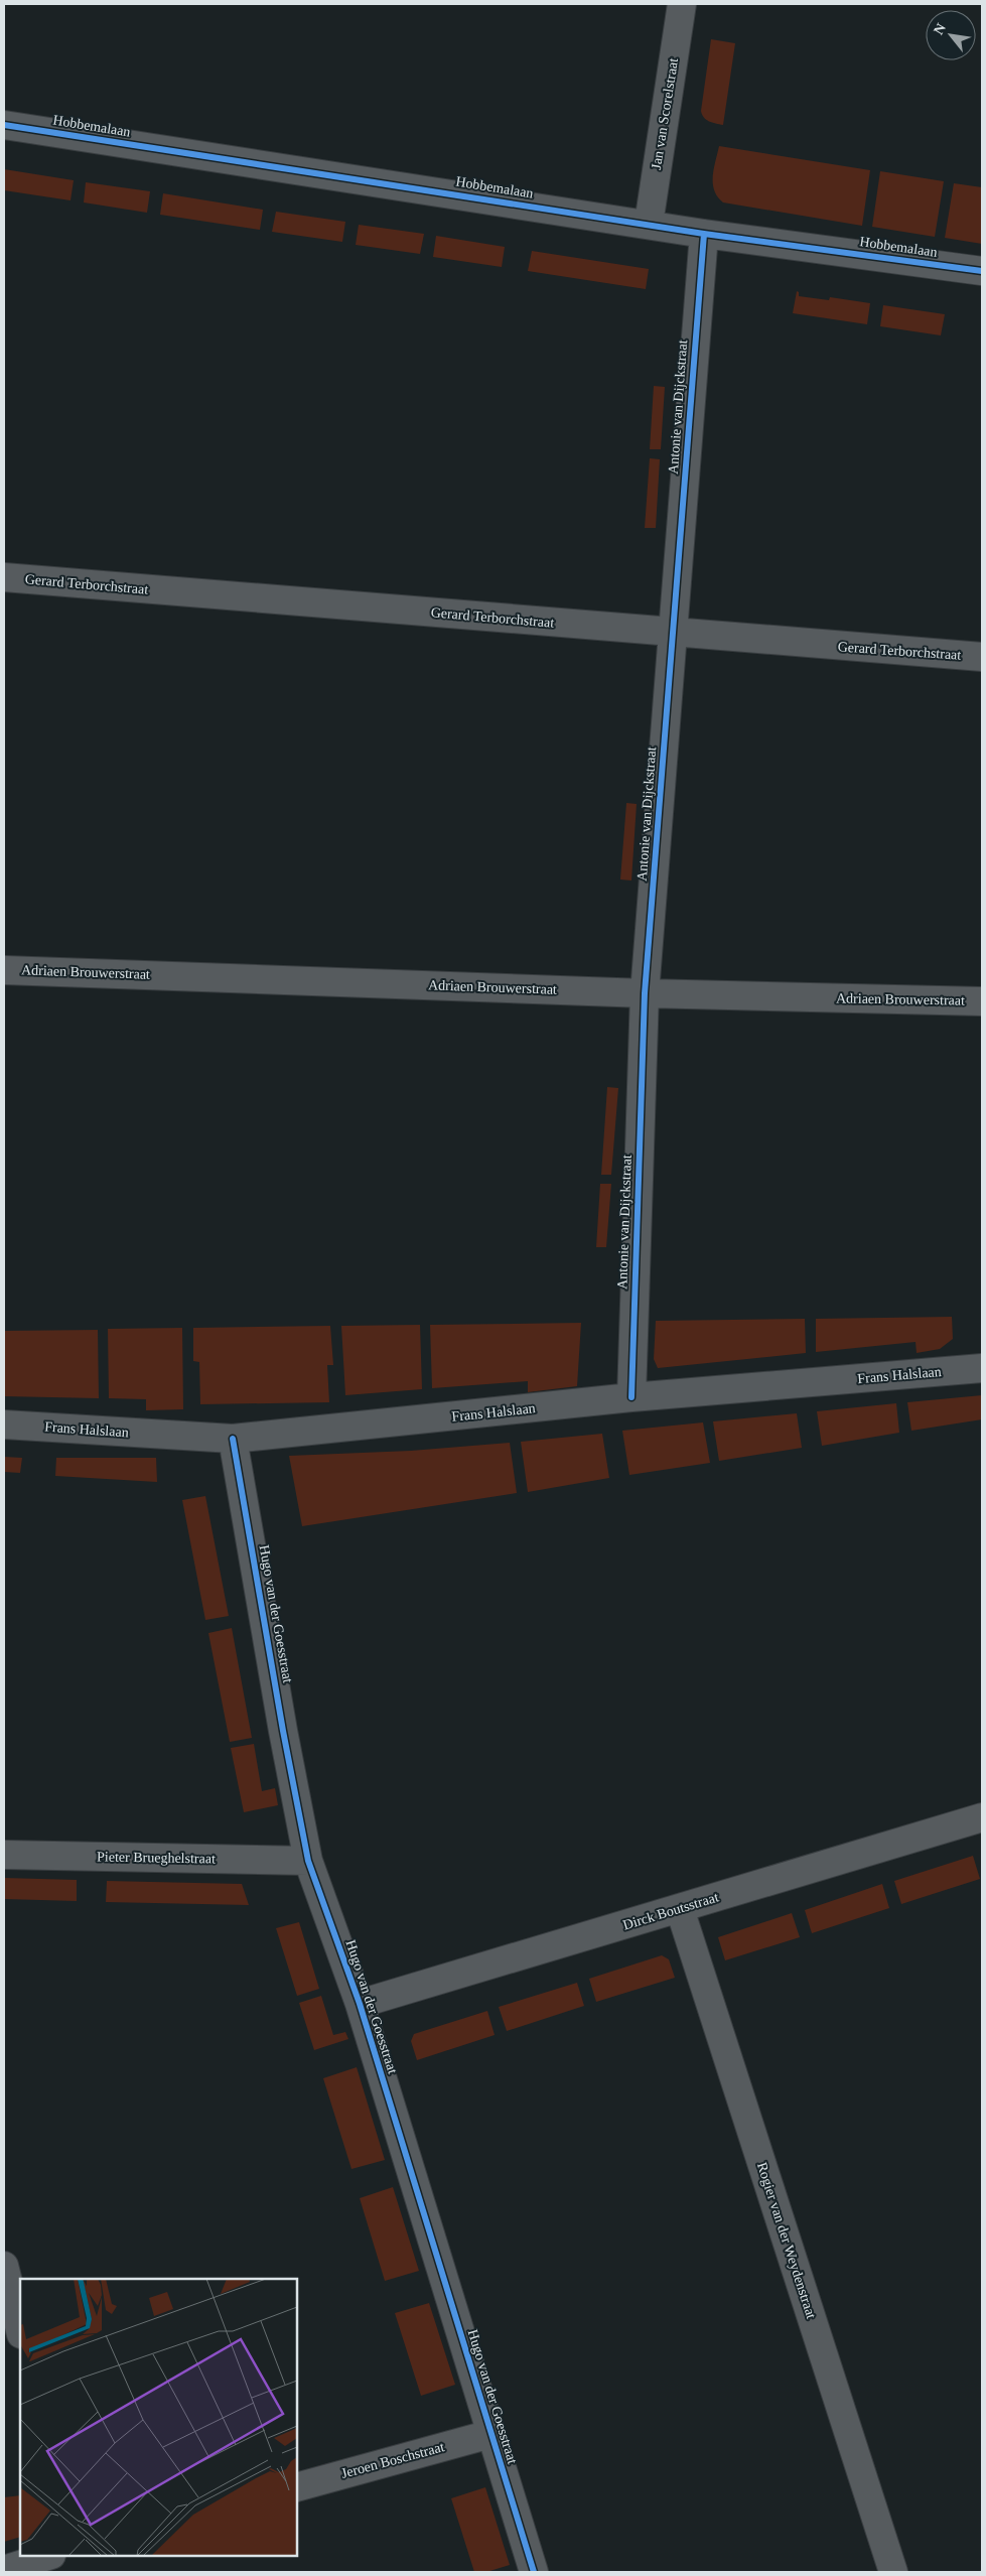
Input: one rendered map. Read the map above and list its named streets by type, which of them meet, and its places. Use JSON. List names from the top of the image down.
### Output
{
  "streets": {
    "street": [
      "Jan van Scorelstraat",
      "Hobbemalaan",
      "Antonie van Dijckstraat",
      "Gerard Terborchstraat",
      "Adriaen Brouwerstraat",
      "Frans Halslaan",
      "Hugo van der Goesstraat",
      "Pieter Brueghelstraat",
      "Dirck Boutsstraat",
      "Rogier van der Weydenstraat",
      "Jeroen Boschstraat"
    ]
  },
  "crossings": [
    ["Jan van Scorelstraat", "Hobbemalaan"],
    ["Hobbemalaan", "Antonie van Dijckstraat"],
    ["Antonie van Dijckstraat", "Gerard Terborchstraat"],
    ["Antonie van Dijckstraat", "Adriaen Brouwerstraat"],
    ["Antonie van Dijckstraat", "Frans Halslaan"],
    ["Frans Halslaan", "Hugo van der Goesstraat"],
    ["Hugo van der Goesstraat", "Pieter Brueghelstraat"],
    ["Hugo van der Goesstraat", "Dirck Boutsstraat"],
    ["Hugo van der Goesstraat", "Jeroen Boschstraat"],
    ["Dirck Boutsstraat", "Rogier van der Weydenstraat"]
  ],
  "north": "top left"
}
